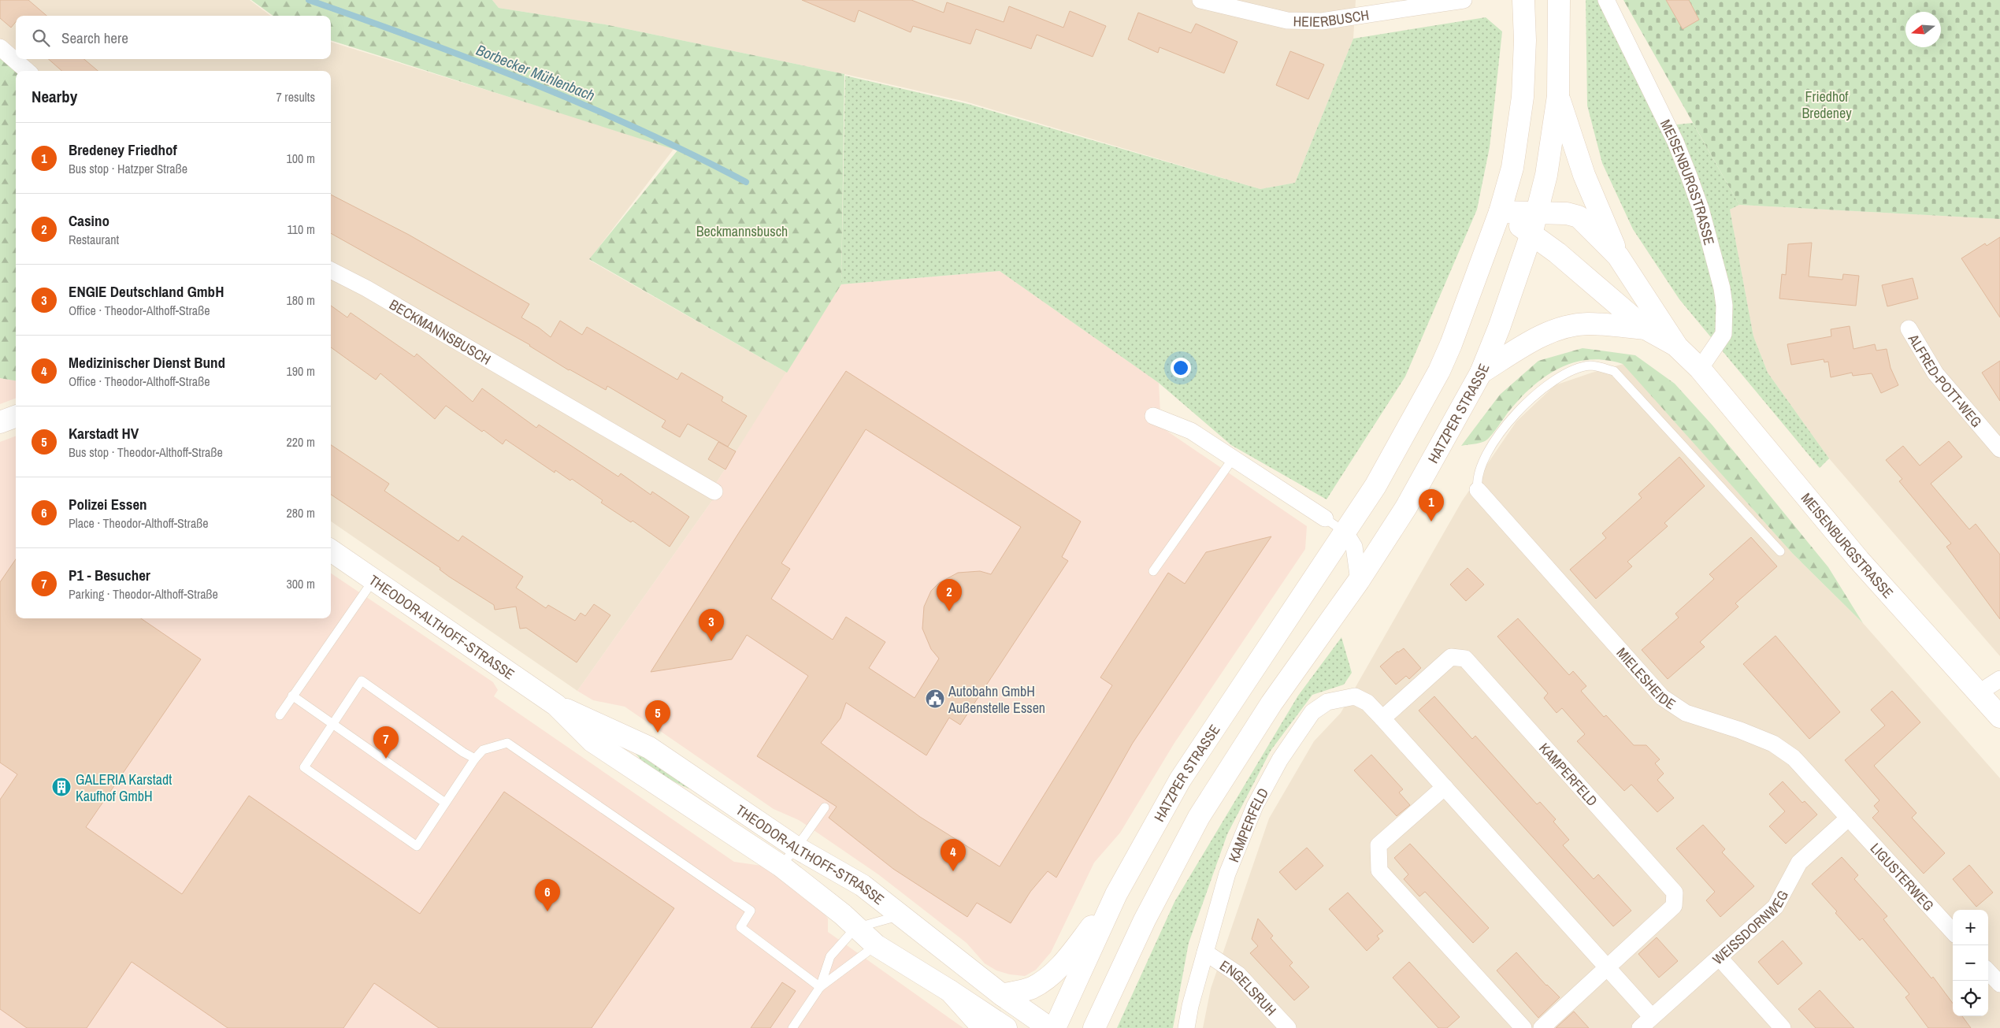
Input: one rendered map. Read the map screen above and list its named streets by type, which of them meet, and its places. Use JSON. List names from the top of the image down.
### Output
{
  "streets": {
    "main road": ["MEISENBURGSTRASSE", "HATZPER STRASSE", "THEODOR-ALTHOFF-STRASSE"],
    "street": [
      "HEIERBUSCH",
      "BECKMANNSBUSCH",
      "ALFRED-POTT-WEG",
      "MIELESHEIDE",
      "KAMPERFELD",
      "LIGUSTERWEG",
      "WEISSDORNWEG",
      "ENGELSRUH"
    ]
  },
  "crossings": [
    ["MEISENBURGSTRASSE", "HATZPER STRASSE"],
    ["MIELESHEIDE", "LIGUSTERWEG"],
    ["MIELESHEIDE", "WEISSDORNWEG"],
    ["KAMPERFELD", "WEISSDORNWEG"],
    ["KAMPERFELD", "ENGELSRUH"],
    ["LIGUSTERWEG", "WEISSDORNWEG"]
  ],
  "water": ["Borbecker Mühlenbach"],
  "parks": ["Friedhof Bredeney", "Beckmannsbusch"],
  "places": {
    "public building": ["Autobahn GmbH Außenstelle Essen"],
    "building": ["GALERIA Karstadt Kaufhof GmbH"]
  },
  "north": "left",
  "page": {
    "search": "Search here",
    "heading": ["Nearby", "7 results"],
    "list": [
      {
        "mark": "1",
        "name": "Bredeney Friedhof",
        "note": "Bus stop · Hatzper Straße",
        "value": "100 m"
      },
      {
        "mark": "2",
        "name": "Casino",
        "note": "Restaurant",
        "value": "110 m"
      },
      {
        "mark": "3",
        "name": "ENGIE Deutschland GmbH",
        "note": "Office · Theodor-Althoff-Straße",
        "value": "180 m"
      },
      {
        "mark": "4",
        "name": "Medizinischer Dienst Bund",
        "note": "Office · Theodor-Althoff-Straße",
        "value": "190 m"
      },
      {
        "mark": "5",
        "name": "Karstadt HV",
        "note": "Bus stop · Theodor-Althoff-Straße",
        "value": "220 m"
      },
      {
        "mark": "6",
        "name": "Polizei Essen",
        "note": "Place · Theodor-Althoff-Straße",
        "value": "280 m"
      },
      {
        "mark": "7",
        "name": "P1 - Besucher",
        "note": "Parking · Theodor-Althoff-Straße",
        "value": "300 m"
      }
    ],
    "pins": [
      "1",
      "2",
      "3",
      "5",
      "7",
      "4",
      "6"
    ],
    "map_buttons": ["+", "−"]
  }
}
